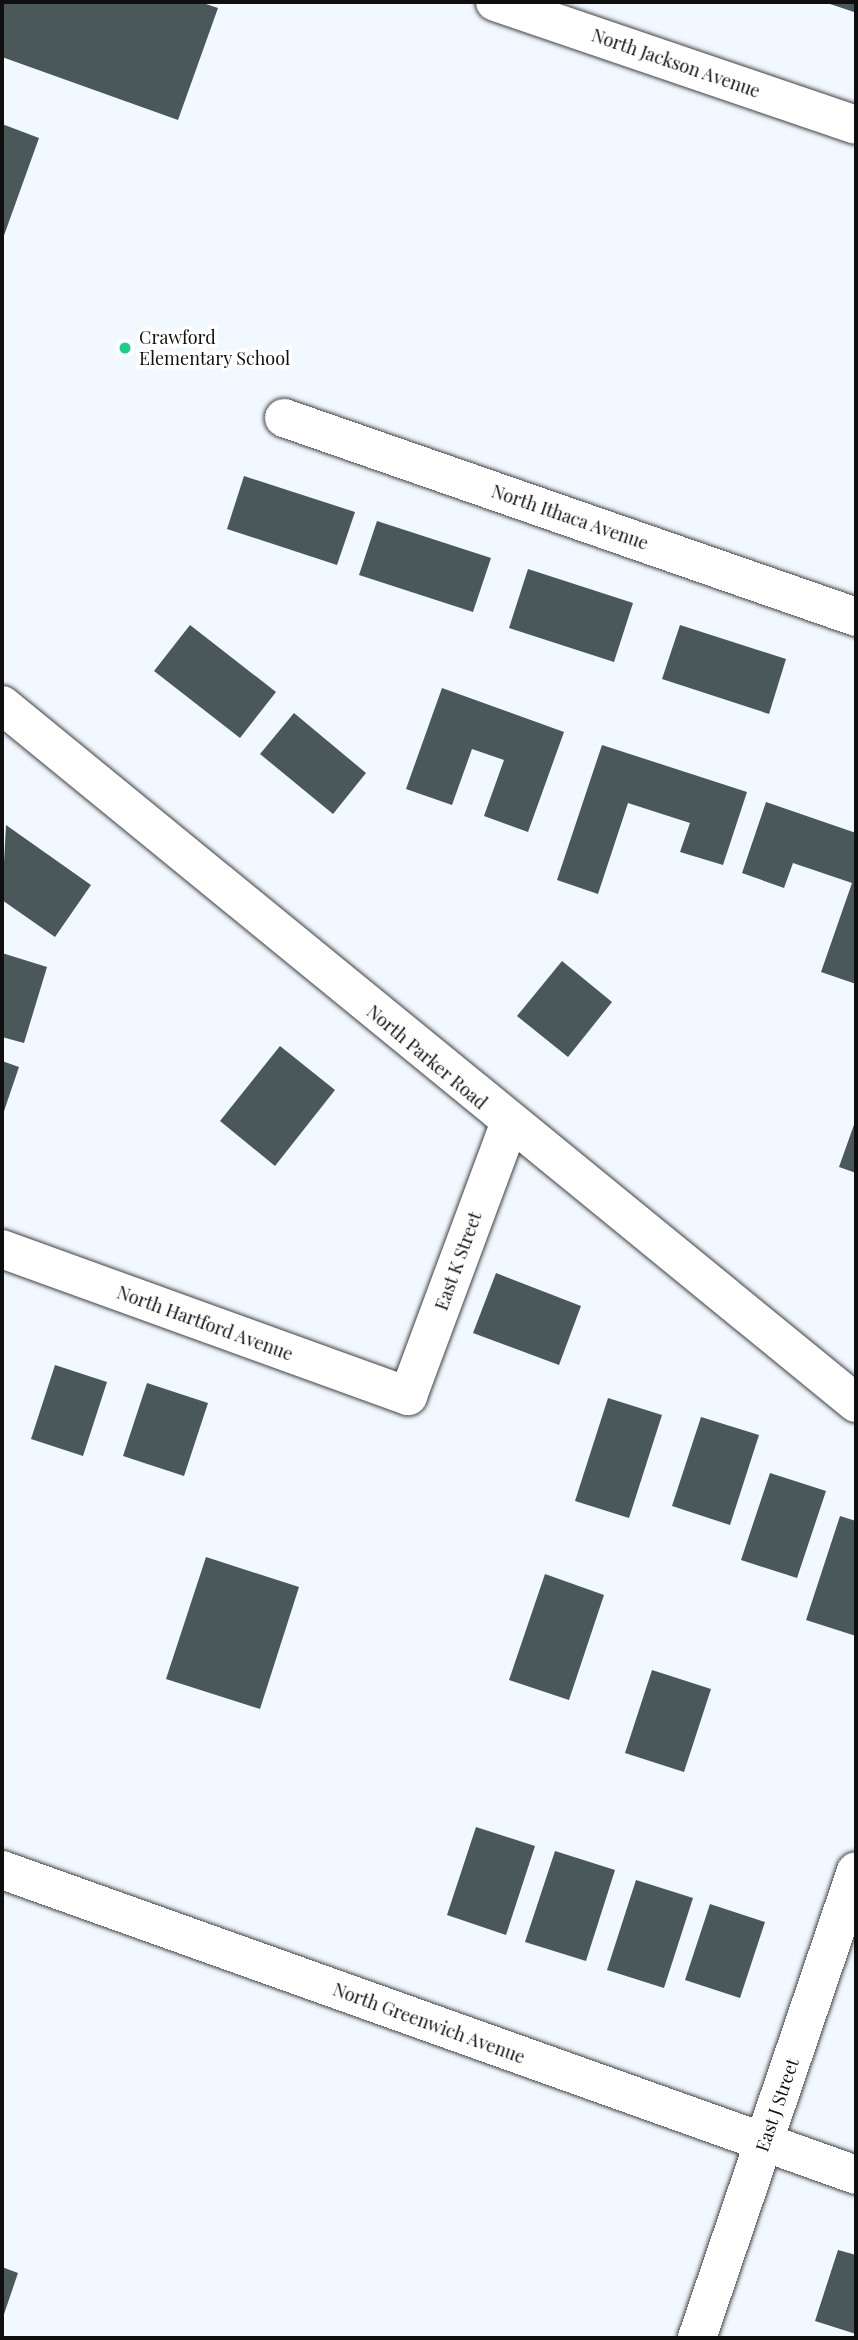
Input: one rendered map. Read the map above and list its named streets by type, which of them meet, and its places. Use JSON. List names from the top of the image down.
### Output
{
  "streets": {
    "street": [
      "North Jackson Avenue",
      "North Ithaca Avenue",
      "North Parker Road",
      "East K Street",
      "North Hartford Avenue",
      "North Greenwich Avenue",
      "East J Street"
    ]
  },
  "crossings": [
    ["North Parker Road", "East K Street"],
    ["East K Street", "North Hartford Avenue"],
    ["North Greenwich Avenue", "East J Street"]
  ],
  "places": ["Crawford Elementary School"]
}
